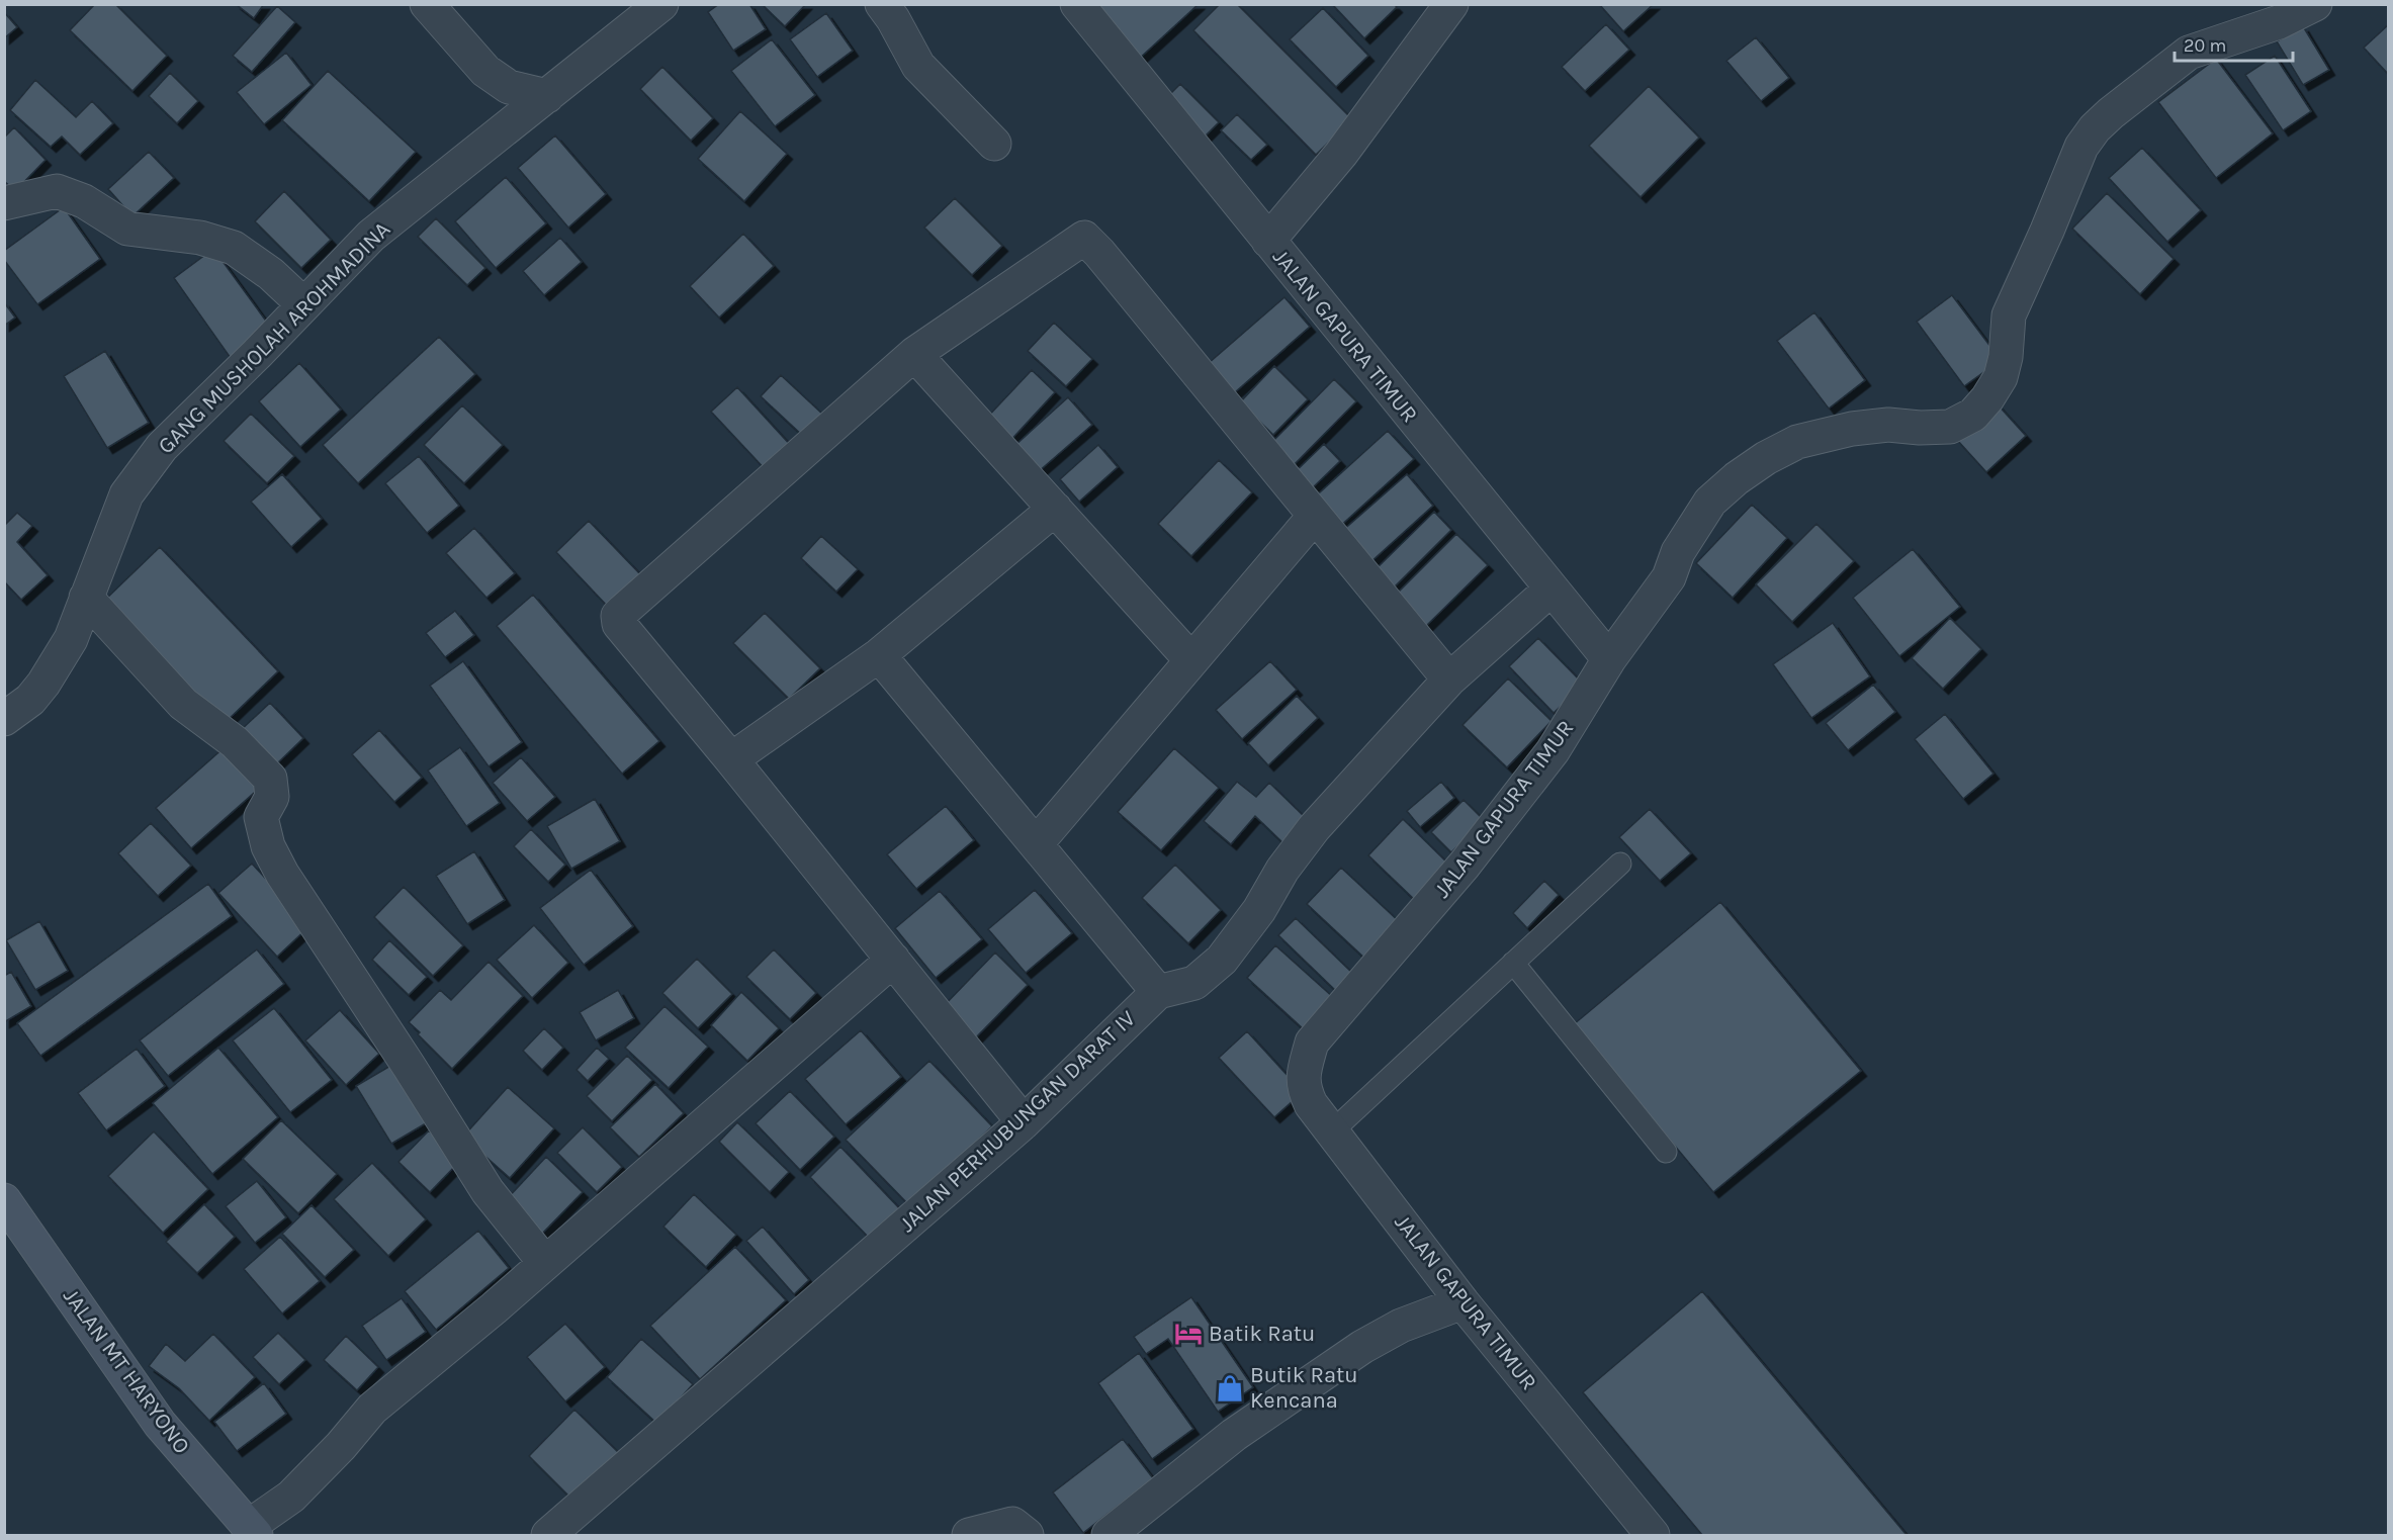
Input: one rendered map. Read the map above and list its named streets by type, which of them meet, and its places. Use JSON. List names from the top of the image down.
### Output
{
  "streets": {
    "main road": ["JALAN MT HARYONO"],
    "street": ["JALAN GAPURA TIMUR", "GANG MUSHOLAH AROHMADINA", "JALAN PERHUBUNGAN DARAT IV"]
  },
  "places": {
    "hotel": ["Batik Ratu"],
    "shop": ["Butik Ratu Kencana"]
  },
  "scale_bar": "20 m"
}
